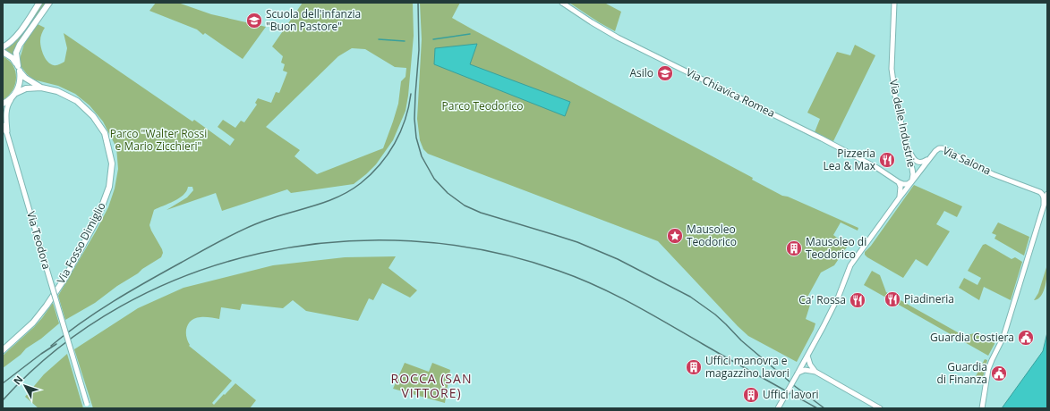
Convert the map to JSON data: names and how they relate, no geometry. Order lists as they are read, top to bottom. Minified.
{"streets":{"main road":["Via Fosso Dimiglio"],"street":["Via Chiavica Romea","Via delle Industrie","Via Salona","Via Teodora"]},"crossings":[["Via Chiavica Romea","Via delle Industrie"],["Via delle Industrie","Via Salona"],["Via Teodora","Via Fosso Dimiglio"]],"districts":["ROCCA (SAN VITTORE)"],"parks":["Parco Teodorico","Parco \"Walter Rossi e Mario Zicchieri\""],"places":{"school or university":["Scuola dell'infanzia \"Buon Pastore\"","Asilo"],"restaurant":["Pizzeria Lea & Max","Piadineria","Ca' Rossa"],"place":["Mausoleo Teodorico"],"building":["Mausoleo di Teodorico","Uffici manovra e magazzino lavori","Uffici lavori"],"public building":["Guardia Costiera","Guardia di Finanza"]},"north":"top left"}
